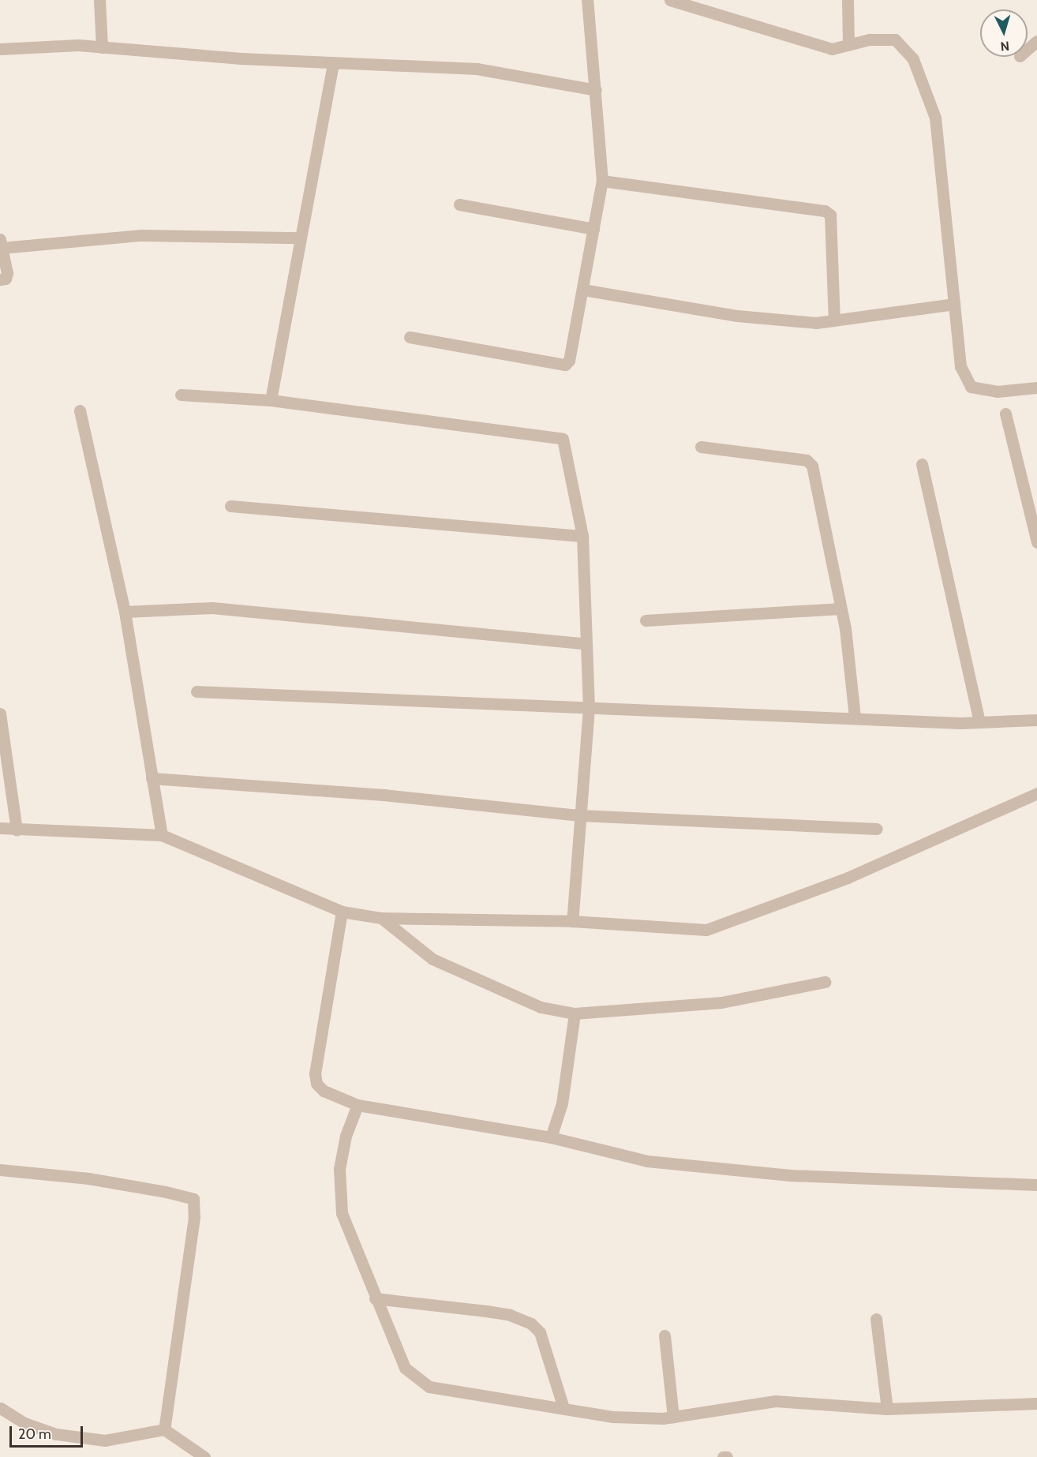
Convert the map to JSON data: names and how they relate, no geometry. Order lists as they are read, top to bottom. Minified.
{"scale_bar":"20 m","north":"bottom"}
